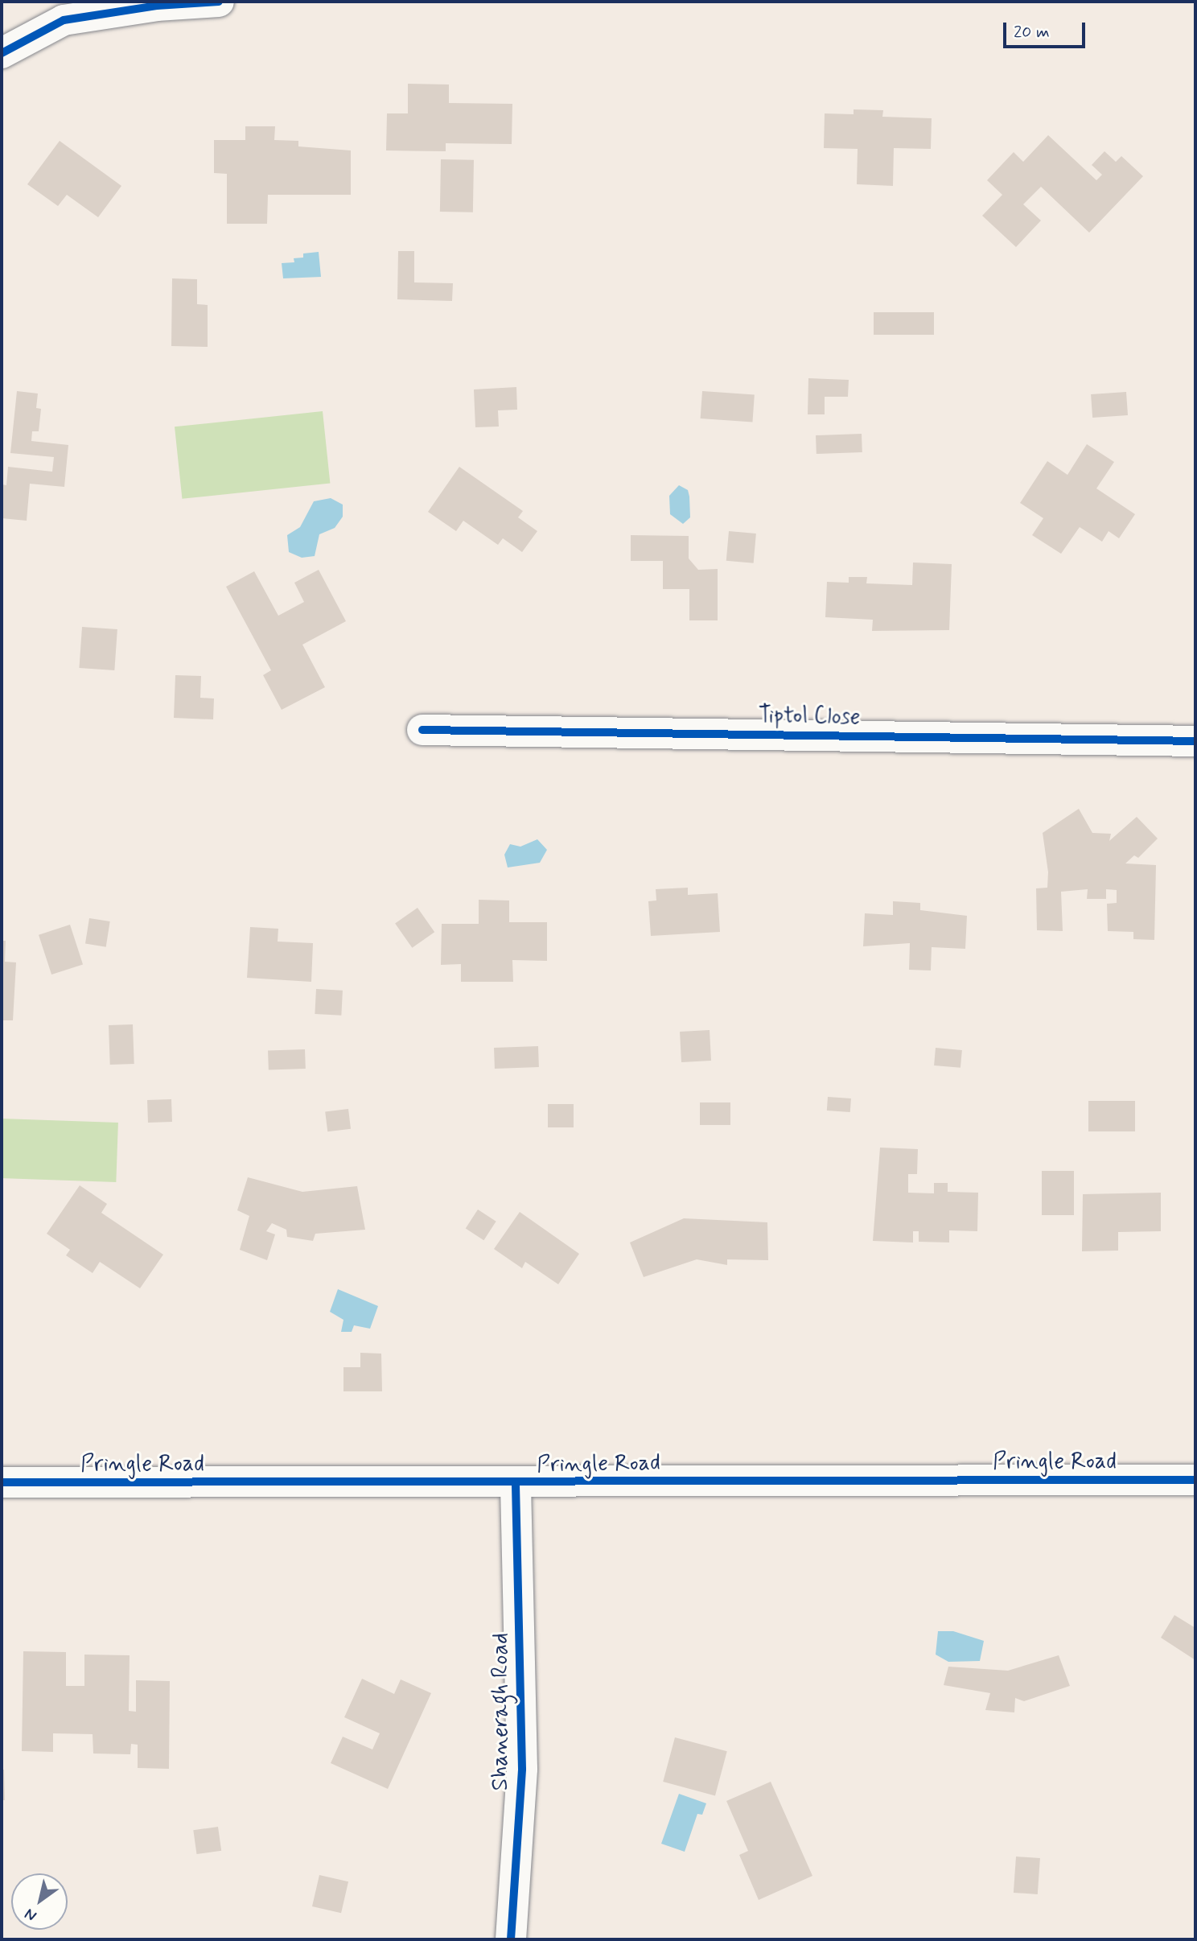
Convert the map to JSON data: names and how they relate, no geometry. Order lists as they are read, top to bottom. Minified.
{"streets":{"street":["Tiptol Close","Pringle Road","Shaneragh Road"]},"crossings":[["Pringle Road","Shaneragh Road"]],"scale_bar":"20 m","north":"bottom left"}
